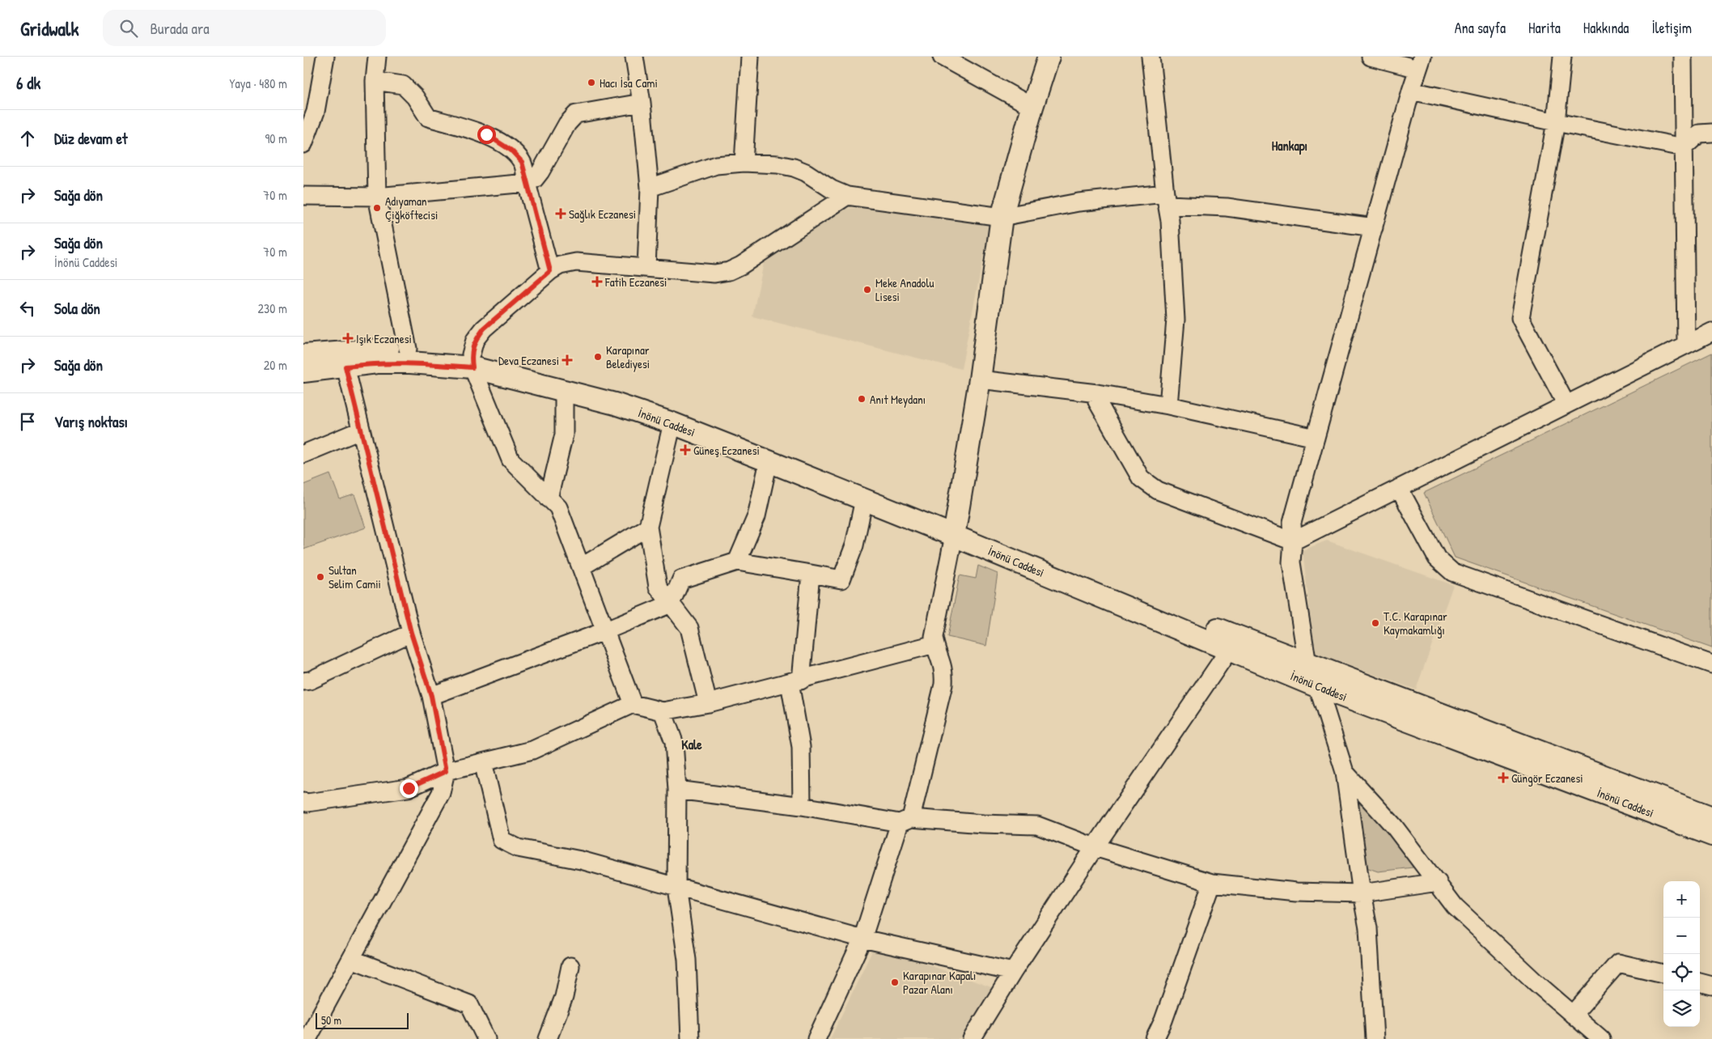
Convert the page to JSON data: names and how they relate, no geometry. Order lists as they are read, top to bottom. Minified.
{"streets":{"main road":["İnönü Caddesi"]},"districts":["Hankapı","Kale"],"places":{"other":["Hacı İsa Cami","Adıyaman Çiğköftecisi","Meke Anadolu Lisesi","Karapınar Belediyesi","Anıt Meydanı","Sultan Selim Camii","T.C. Karapınar Kaymakamlığı","Karapınar Kapalı Pazar Alanı"],"health":["Sağlık Eczanesi","Fatih Eczanesi","Işık Eczanesi","Deva Eczanesi","Güneş Eczanesi","Güngör Eczanesi"]},"scale_bar":"50 m","page":{"header":"Gridwalk","search":"Burada ara","nav":["Ana sayfa","Harita","Hakkında","İletişim"],"heading":["6 dk","Yaya · 480 m"],"list":[["Düz devam et","90 m"],["Sağa dön","70 m"],["Sağa dön","İnönü Caddesi","70 m"],["Sola dön","230 m"],["Sağa dön","20 m"],"Varış noktası"],"map_buttons":["+","−"],"scale":"50 m"}}
